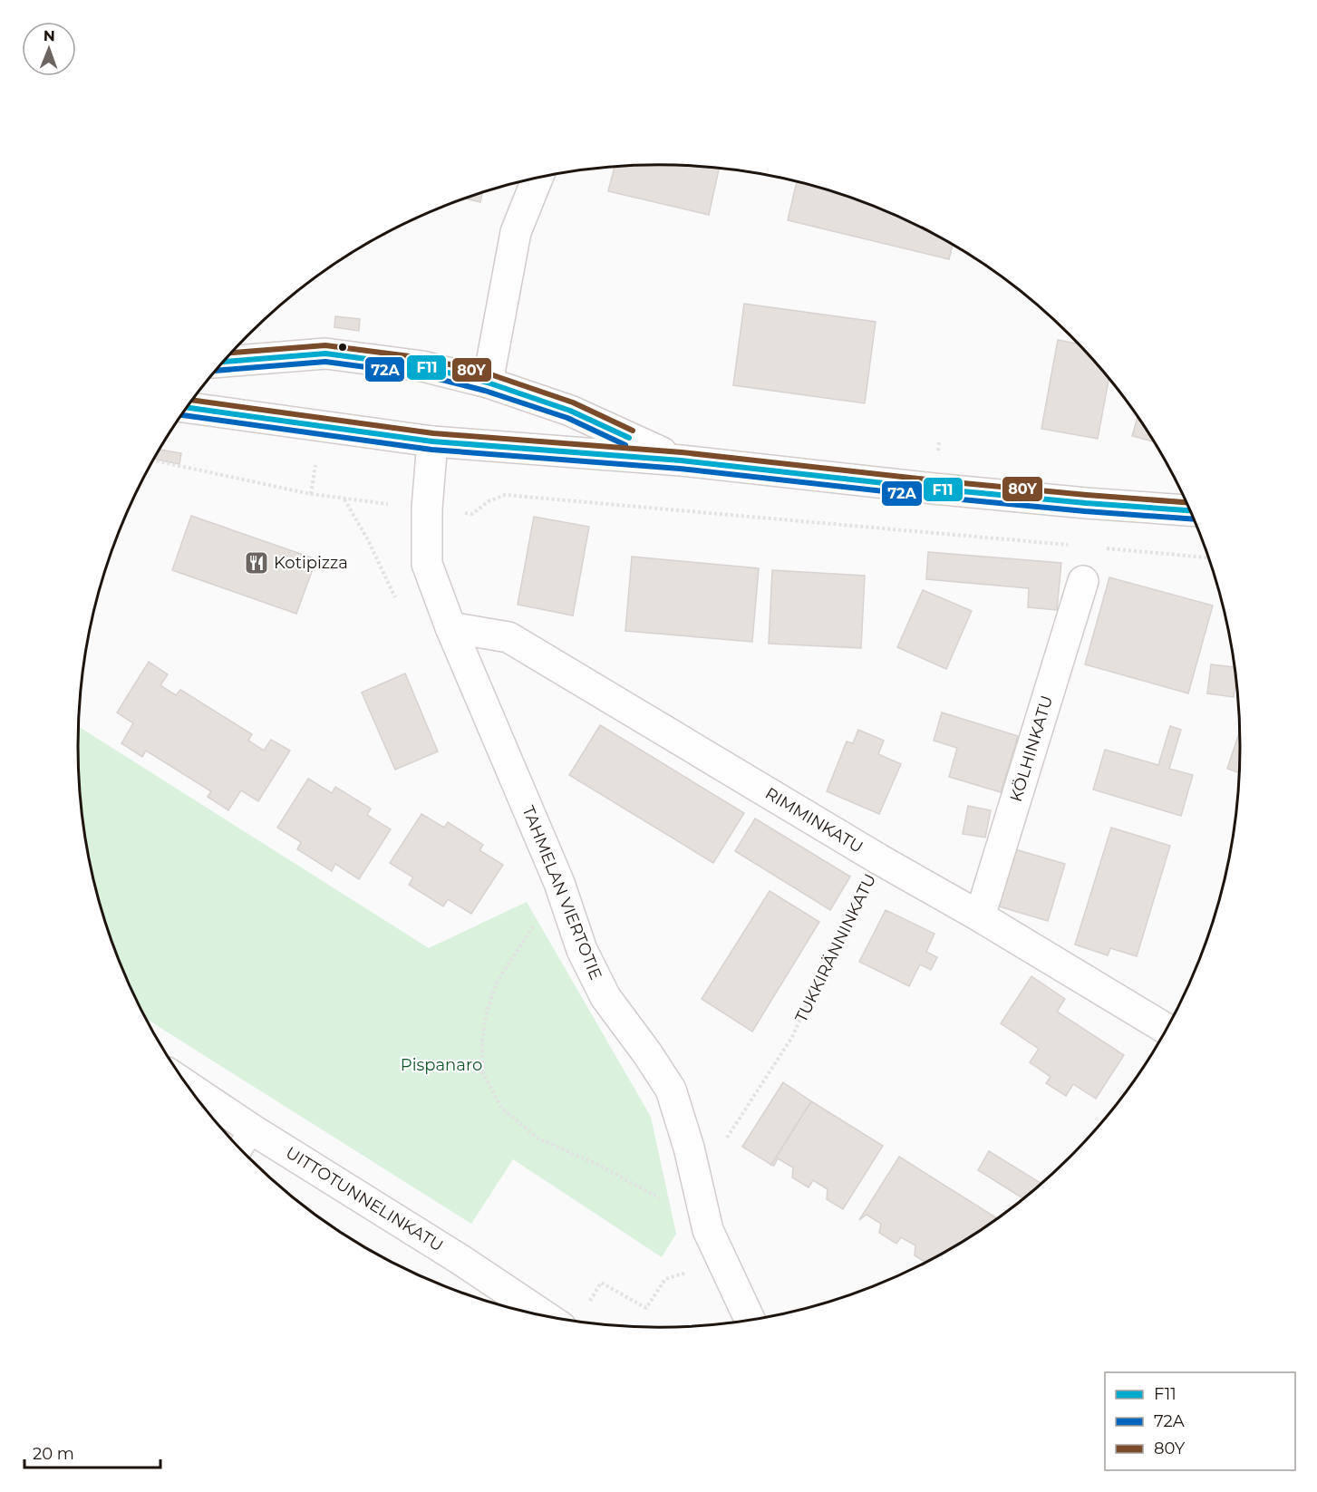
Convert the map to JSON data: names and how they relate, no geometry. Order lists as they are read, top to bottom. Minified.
{"streets":{"street":["KÖLHINKATU","RIMMINKATU","TAHMELAN VIERTOTIE","UITTOTUNNELINKATU"],"path":["TUKKIRÄNNINKATU"]},"crossings":[["KÖLHINKATU","RIMMINKATU"],["RIMMINKATU","TAHMELAN VIERTOTIE"],["RIMMINKATU","TUKKIRÄNNINKATU"]],"parks":["Pispanaro"],"places":{"restaurant":["Kotipizza"]},"lines":["transit line 80Y","transit line F11","transit line 72A"],"legend":["F11","72A","80Y"],"scale_bar":"20 m","north":"top"}
